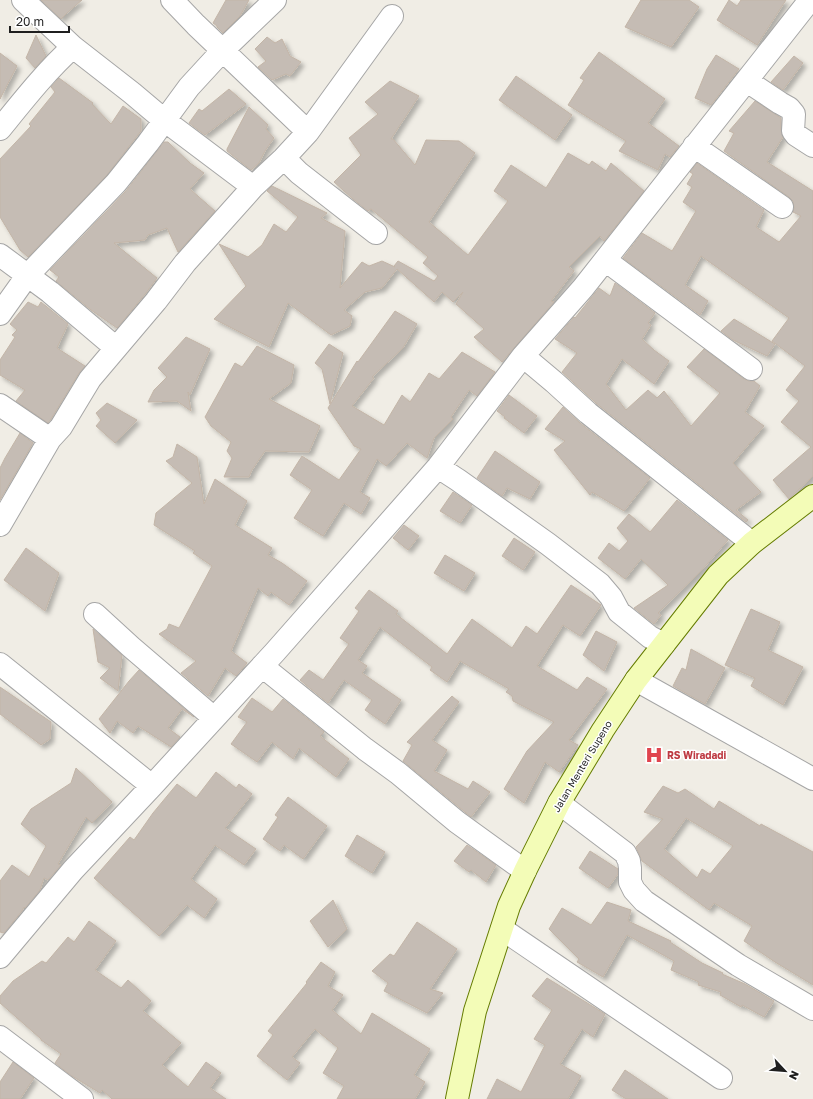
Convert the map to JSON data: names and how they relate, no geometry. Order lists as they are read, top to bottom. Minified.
{"streets":{"main road":["Jalan Menteri Supeno"]},"places":{"hospital":["RS Wiradadi"]},"scale_bar":"20 m","north":"bottom right"}
